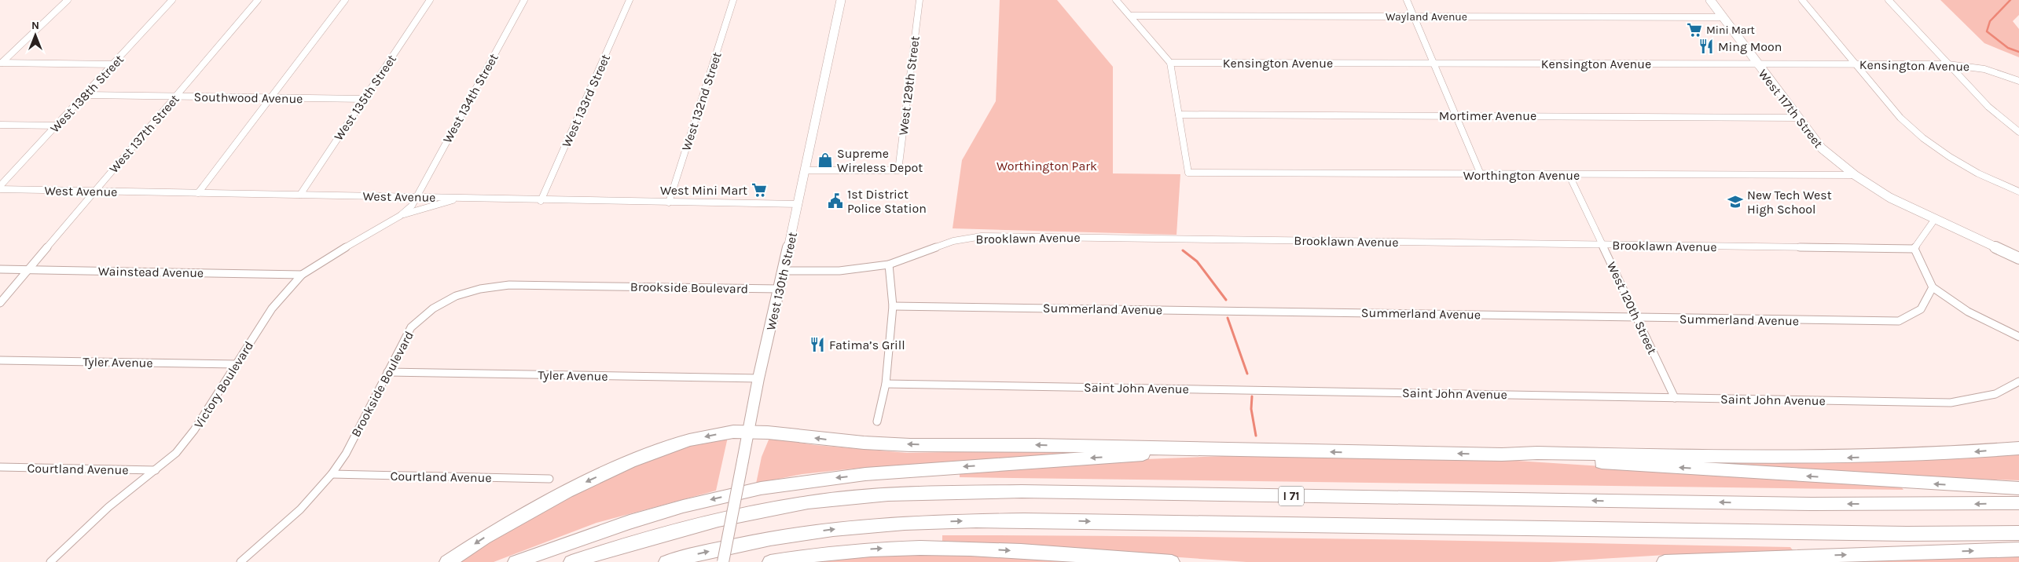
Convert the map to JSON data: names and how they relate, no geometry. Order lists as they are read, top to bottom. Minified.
{"streets":{"highway":["I 71"],"main road":["West 117th Street","West 130th Street"],"street":["Wayland Avenue","Kensington Avenue","West 129th Street","West 138th Street","Southwood Avenue","West 135th Street","West 134th Street","West 133rd Street","West 132nd Street","Mortimer Avenue","West 137th Street","Worthington Avenue","West Avenue","Brooklawn Avenue","Wainstead Avenue","Brookside Boulevard","West 120th Street","Summerland Avenue","Tyler Avenue","Victory Boulevard","Saint John Avenue","Courtland Avenue"]},"crossings":[["Wayland Avenue","West 117th Street"],["Kensington Avenue","West 117th Street"],["West 129th Street","West 130th Street"],["West 138th Street","Southwood Avenue"],["Southwood Avenue","West 135th Street"],["Southwood Avenue","West 137th Street"],["West 135th Street","West Avenue"],["West 134th Street","West Avenue"],["West 134th Street","Victory Boulevard"],["West 133rd Street","West Avenue"],["West 132nd Street","West Avenue"],["West 117th Street","Mortimer Avenue"],["West 117th Street","Worthington Avenue"],["Mortimer Avenue","Worthington Avenue"],["West 137th Street","West Avenue"],["West 137th Street","Wainstead Avenue"],["Worthington Avenue","West 120th Street"],["West Avenue","West 130th Street"],["West Avenue","Victory Boulevard"],["Brooklawn Avenue","West 130th Street"],["Brooklawn Avenue","West 120th Street"],["Wainstead Avenue","Victory Boulevard"],["West 130th Street","Brookside Boulevard"],["West 130th Street","Tyler Avenue"],["Brookside Boulevard","Tyler Avenue"],["Brookside Boulevard","Courtland Avenue"],["West 120th Street","Summerland Avenue"],["West 120th Street","Saint John Avenue"],["Tyler Avenue","Victory Boulevard"],["Victory Boulevard","Courtland Avenue"]],"parks":["Worthington Park"],"places":{"supermarket":["Mini Mart","West Mini Mart"],"restaurant":["Ming Moon","Fatima’s Grill"],"shop":["Supreme Wireless Depot"],"public building":["1st District Police Station"],"school or university":["New Tech West High School"]},"north":"top"}
